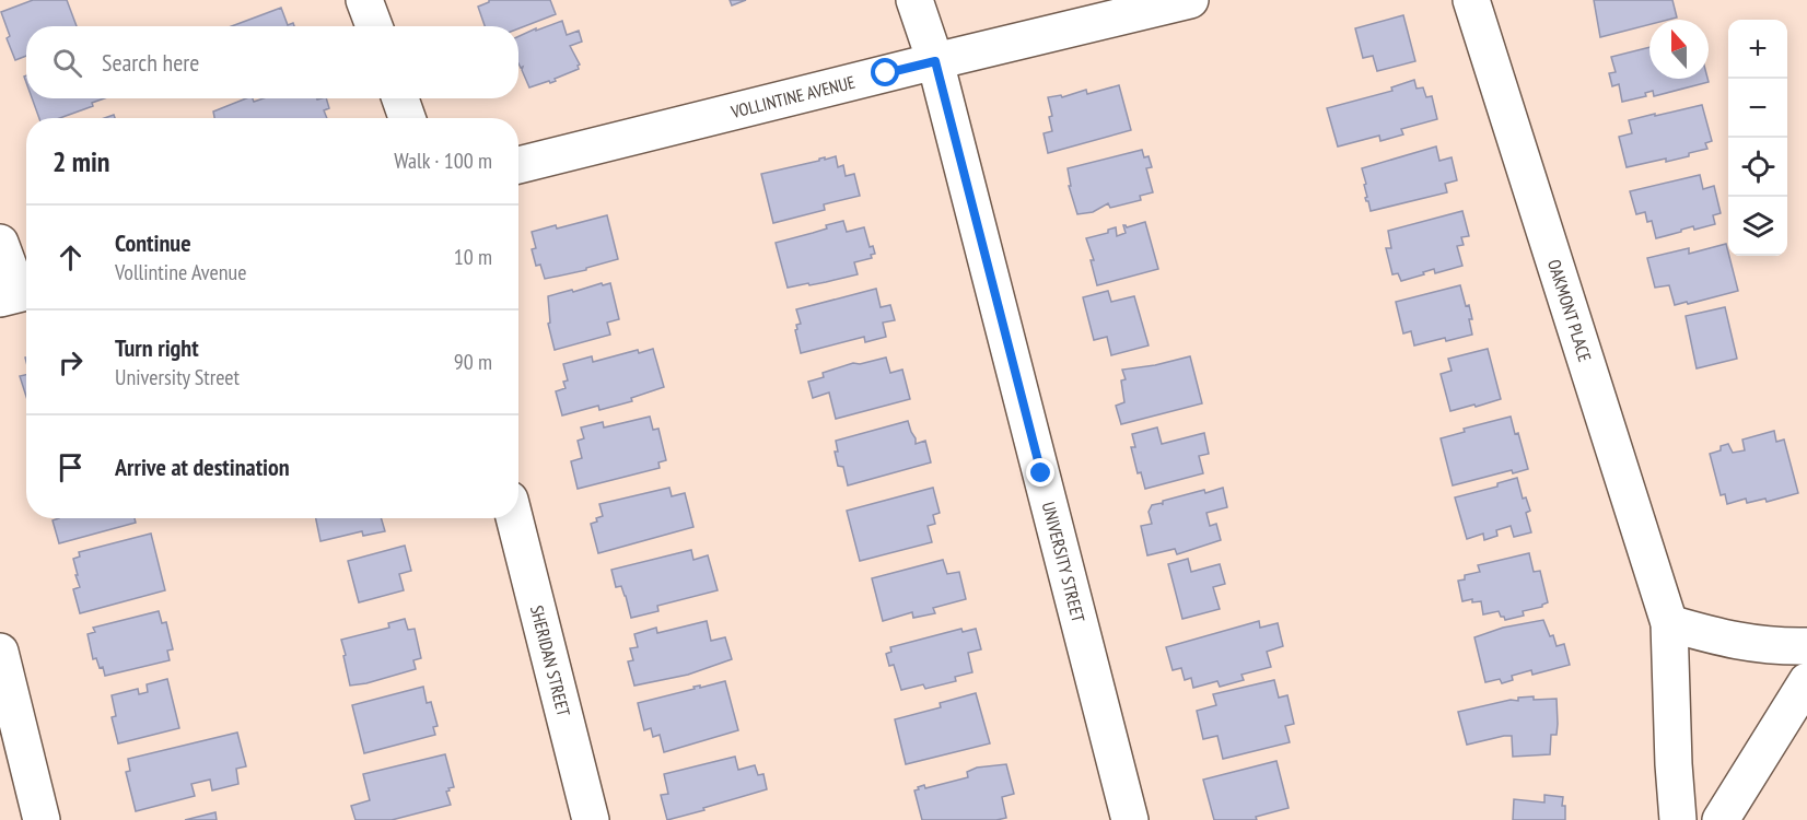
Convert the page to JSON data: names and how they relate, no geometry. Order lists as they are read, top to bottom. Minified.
{"streets":{"street":["VOLLINTINE AVENUE","OAKMONT PLACE","UNIVERSITY STREET","SHERIDAN STREET"]},"crossings":[["VOLLINTINE AVENUE","UNIVERSITY STREET"]],"north":"top","page":{"map_buttons":["+","−"],"search":"Search here","heading":["2 min","Walk · 100 m"],"list":[["Continue","Vollintine Avenue","10 m"],["Turn right","University Street","90 m"],"Arrive at destination"]}}
